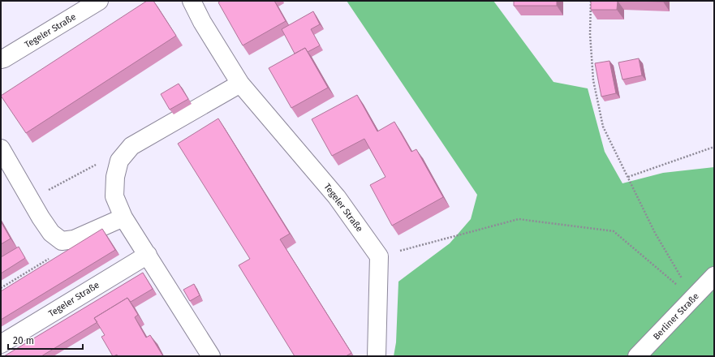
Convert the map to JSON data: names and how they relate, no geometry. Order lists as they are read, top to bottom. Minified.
{"streets":{"street":["Tegeler Straße","Berliner Straße"]},"scale_bar":"20 m"}
